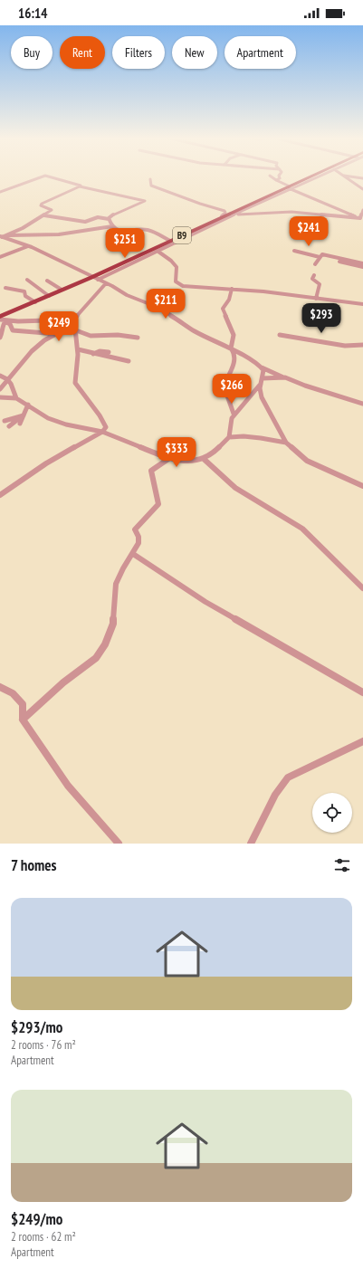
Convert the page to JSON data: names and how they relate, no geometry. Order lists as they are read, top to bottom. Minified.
{"streets":{"highway":["B9"]},"page":{"status":"16:14","chip":["Buy","Rent","Filters","New","Apartment"],"price":["$241","$251","$211","$293","$249","$266","$333"],"heading":"7 homes","list":[{"name":"$293/mo","note":"2 rooms · 76 m² · Apartment"},{"name":"$249/mo","note":"2 rooms · 62 m² · Apartment"}]}}
